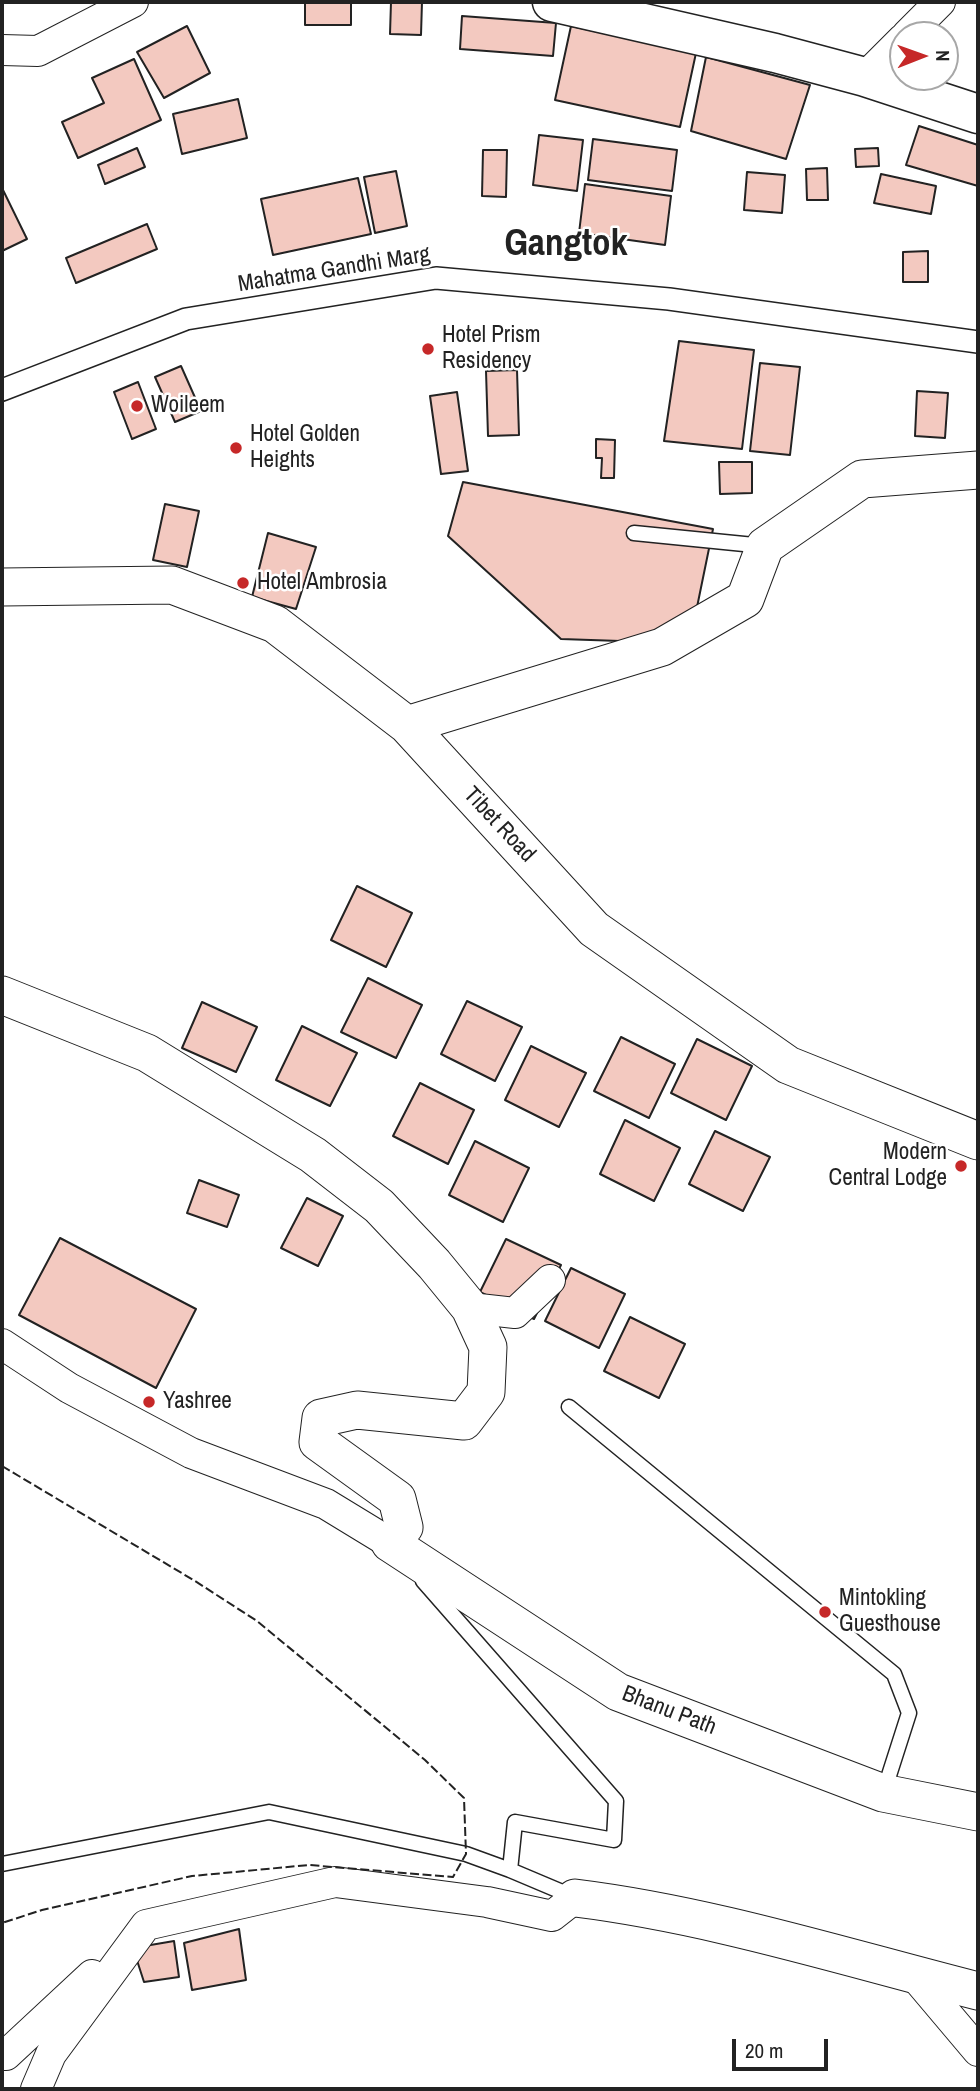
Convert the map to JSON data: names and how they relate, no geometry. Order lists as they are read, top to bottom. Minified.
{"streets":{"street":["Mahatma Gandhi Marg","Tibet Road","Bhanu Path"]},"districts":["Gangtok"],"places":["Hotel Prism Residency","Woileem","Hotel Golden Heights","Hotel Ambrosia","Modern Central Lodge","Yashree","Mintokling Guesthouse"],"scale_bar":"20 m","north":"right"}
